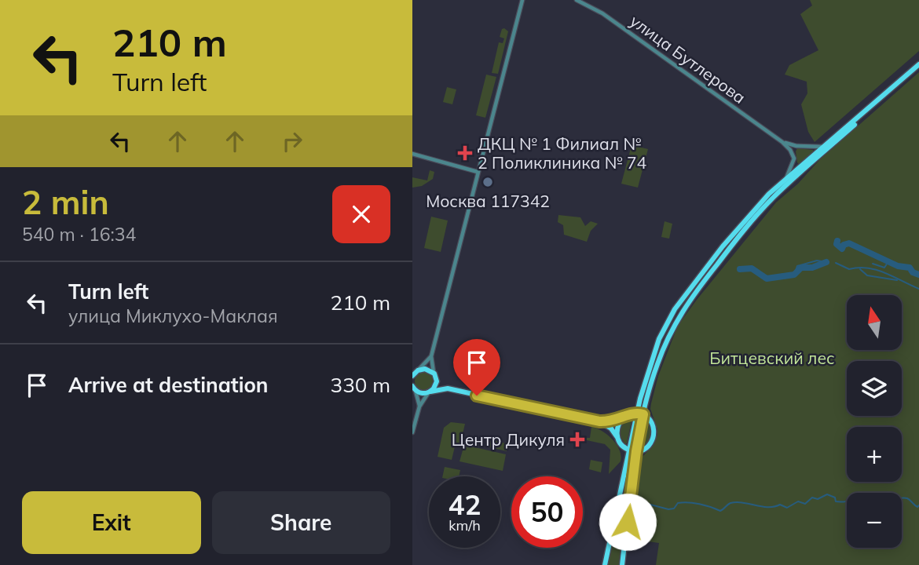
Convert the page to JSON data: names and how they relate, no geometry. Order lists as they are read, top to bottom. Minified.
{"streets":{"street":["улица Бутлерова"]},"parks":["Битцевский лес"],"places":{"health":["ДКЦ № 1 Филиал № 2 Поликлиника № 74","Центр Дикуля"],"other":["Москва 117342"]},"north":"top","page":{"turn":["210 m","Turn left"],"heading":["2 min","540 m · 16:34"],"list":[{"name":"Turn left","note":"улица Миклухо-Маклая","value":"210 m"},{"name":"Arrive at destination","value":"330 m"}],"map_buttons":["+","−"],"speed":"42 km/h","limit":"50","buttons":["Exit","Share"]}}
